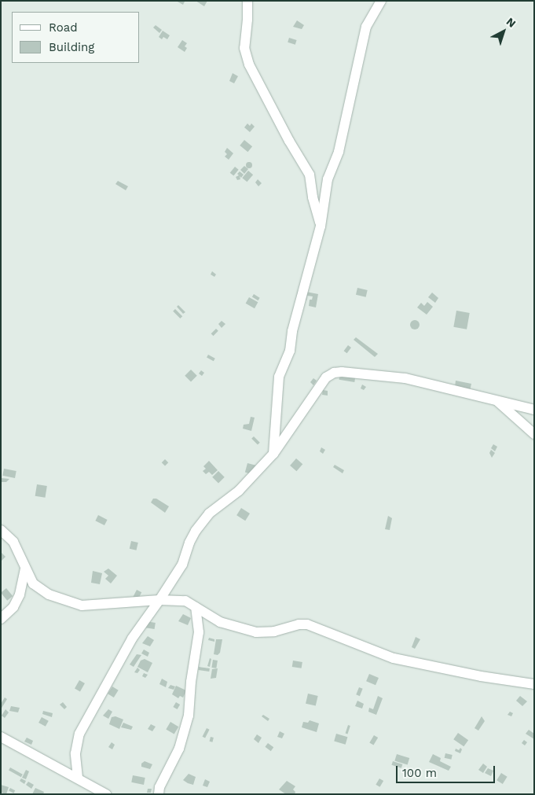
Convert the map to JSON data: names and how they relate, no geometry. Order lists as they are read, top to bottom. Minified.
{"legend":["Road","Building"],"scale_bar":"100 m","north":"top right"}
